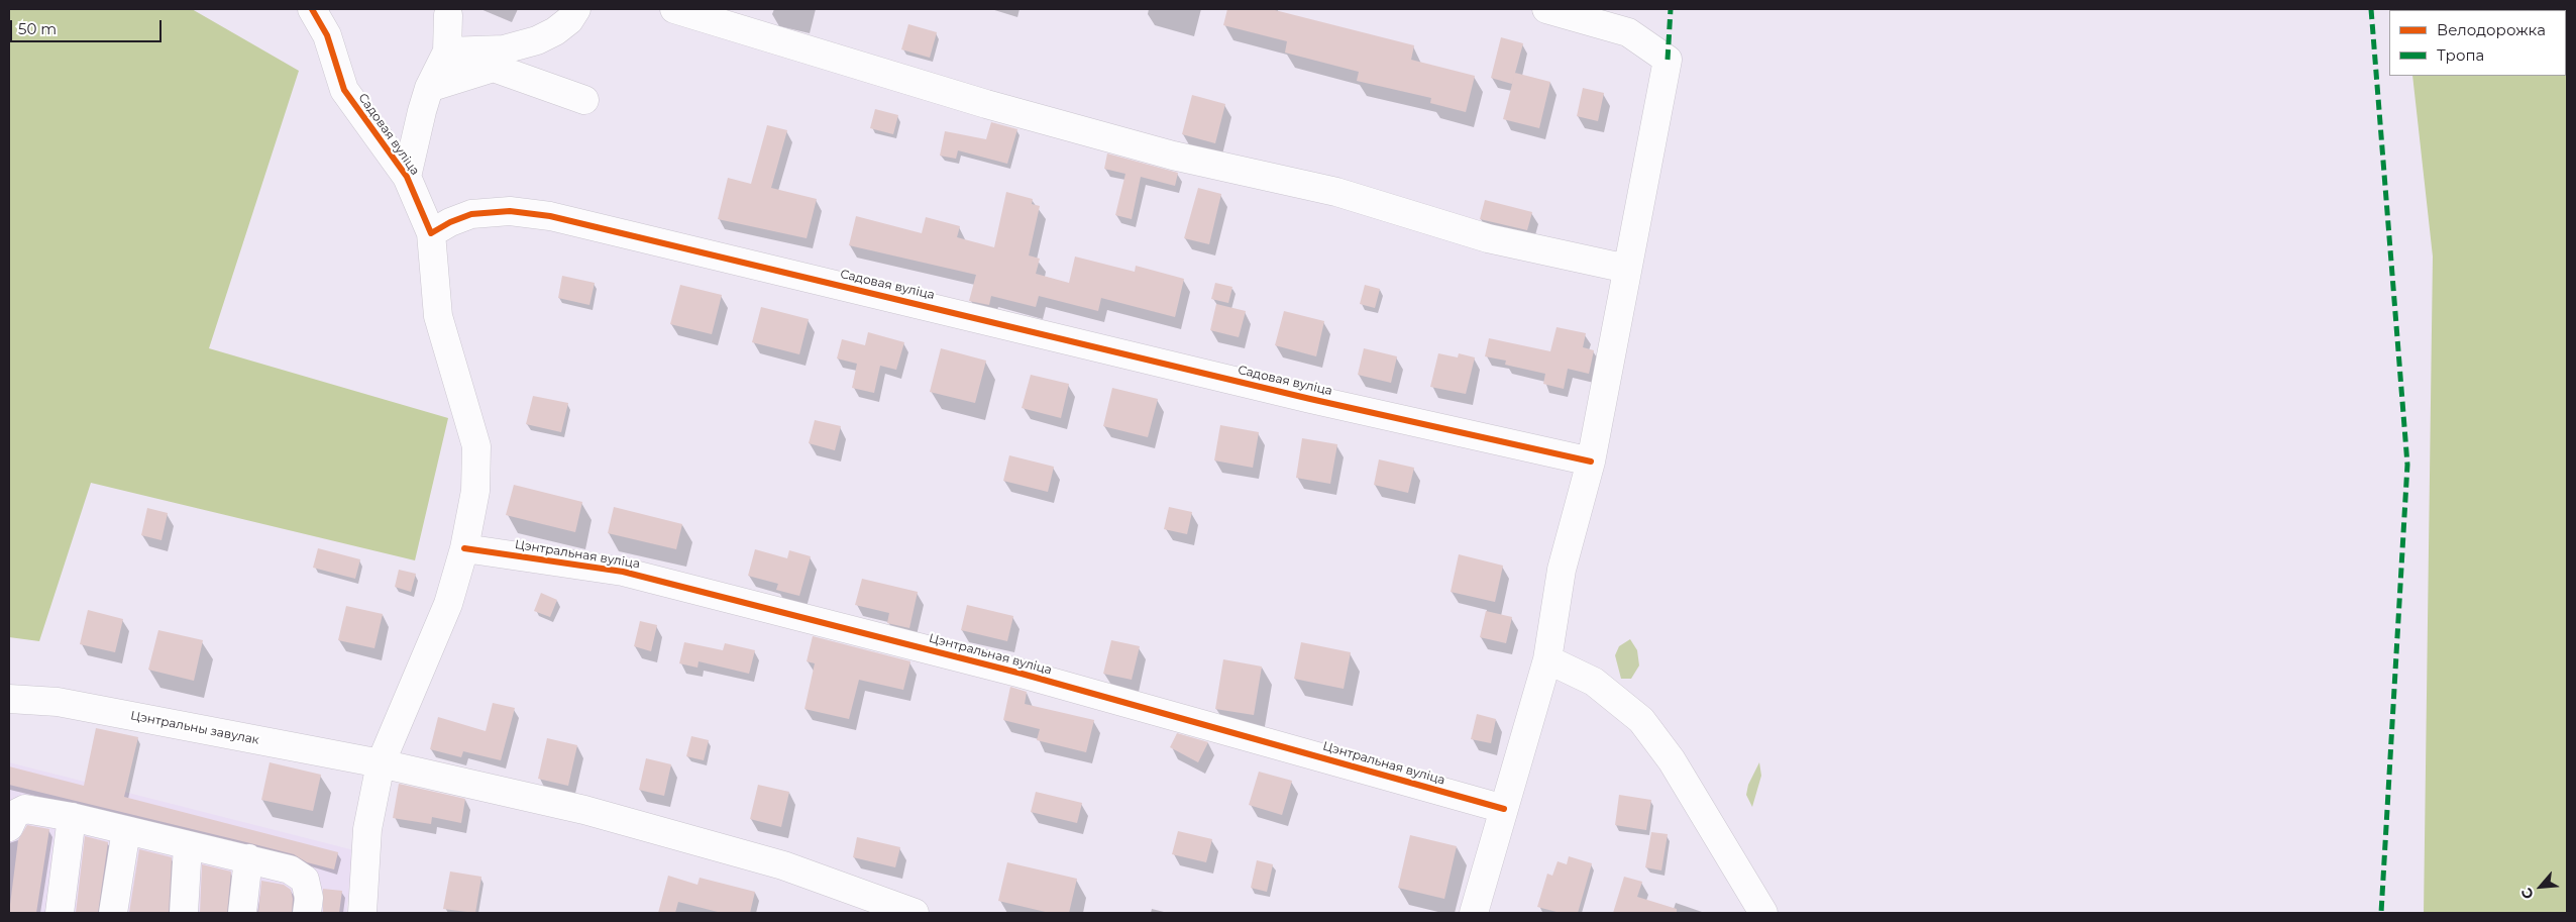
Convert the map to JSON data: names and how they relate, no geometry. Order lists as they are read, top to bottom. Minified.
{"streets":{"street":["Садовая вуліца","Цэнтральная вуліца","Цэнтральны завулак"]},"legend":["Велодорожка","Тропа"],"scale_bar":"50 m","north":"bottom left"}
